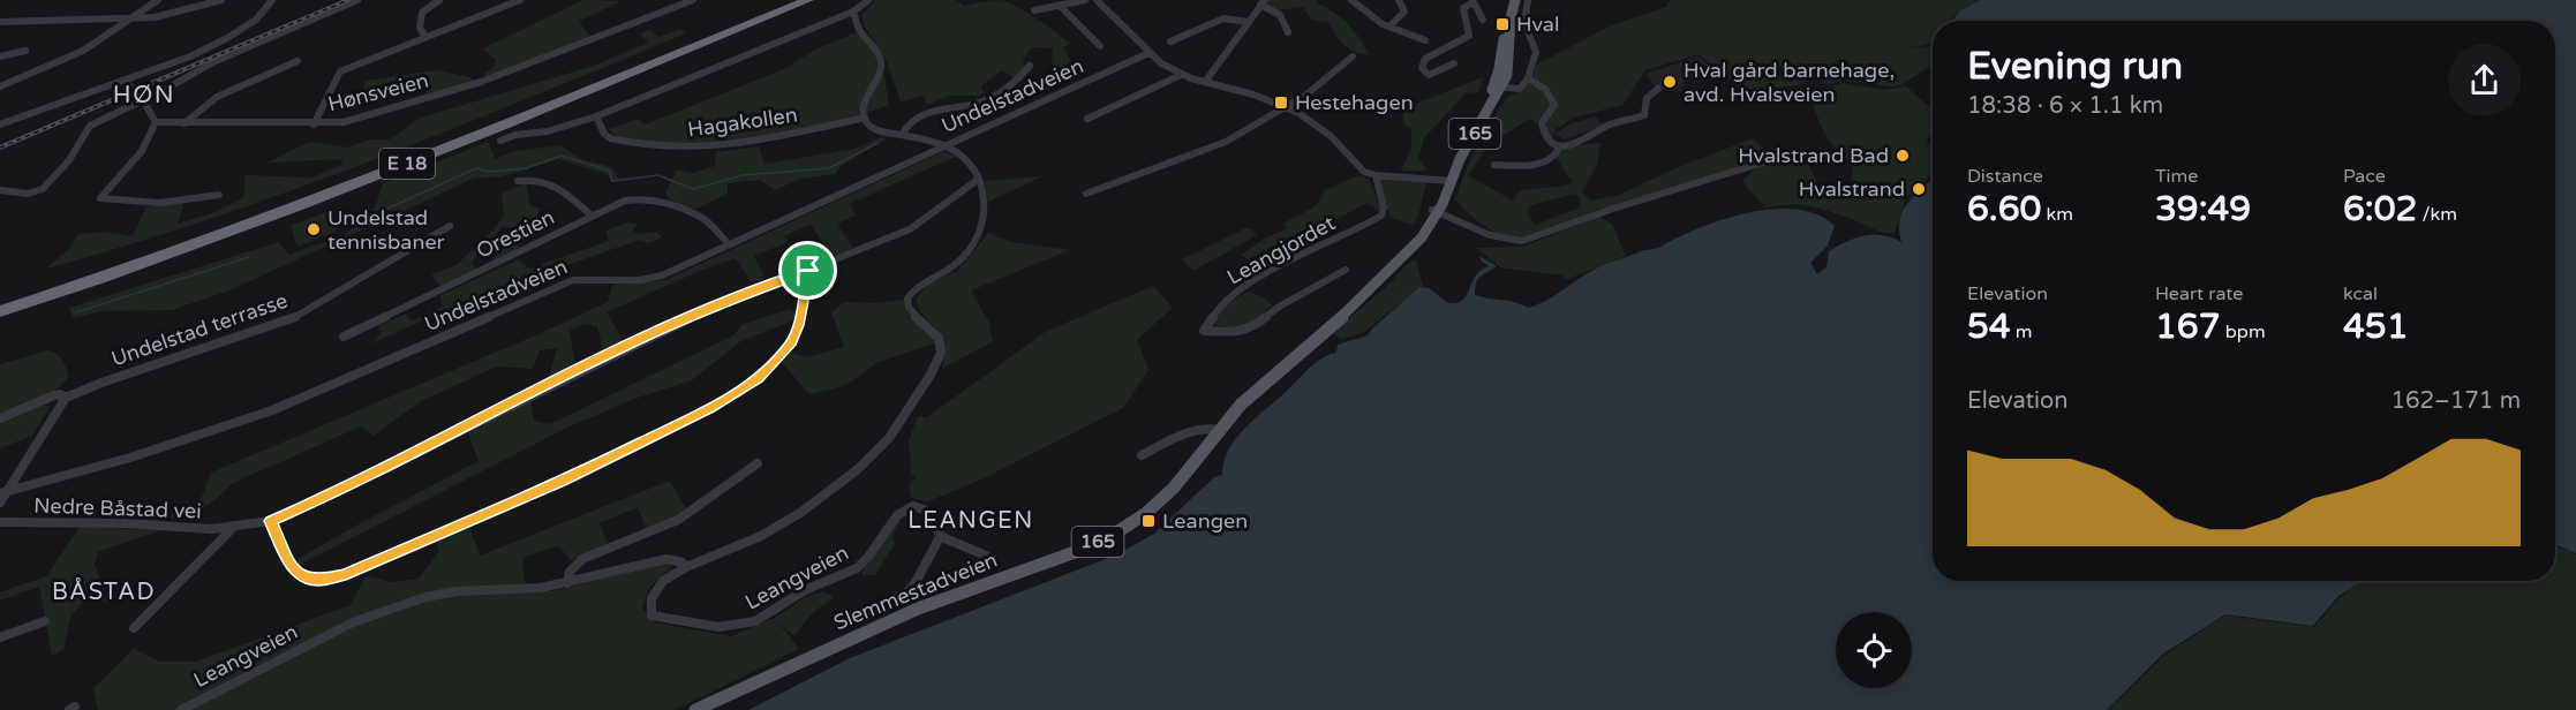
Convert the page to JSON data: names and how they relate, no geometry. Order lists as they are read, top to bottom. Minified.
{"streets":{"highway":["E 18"],"main road":["165","Slemmestadveien"],"street":["Hønsveien","Undelstadveien","Hagakollen","Orestien","Leangjordet","Undelstad terrasse","Nedre Båstad vei","Leangveien"]},"crossings":[["Undelstadveien","Orestien"]],"districts":["HØN","LEANGEN","BÅSTAD"],"places":{"transit":["Hval","Hestehagen","Leangen"],"other":["Hval gård barnehage, avd. Hvalsveien","Hvalstrand Bad","Hvalstrand","Undelstad tennisbaner"]},"page":{"heading":["Evening run","18:38 · 6 × 1.1 km"],"stats":[["Distance","6.60 km"],["Time","39:49"],["Pace","6:02 /km"],["Elevation","54 m"],["Heart rate","167 bpm"],["kcal","451"]],"chart":["Elevation","162–171 m"]}}
